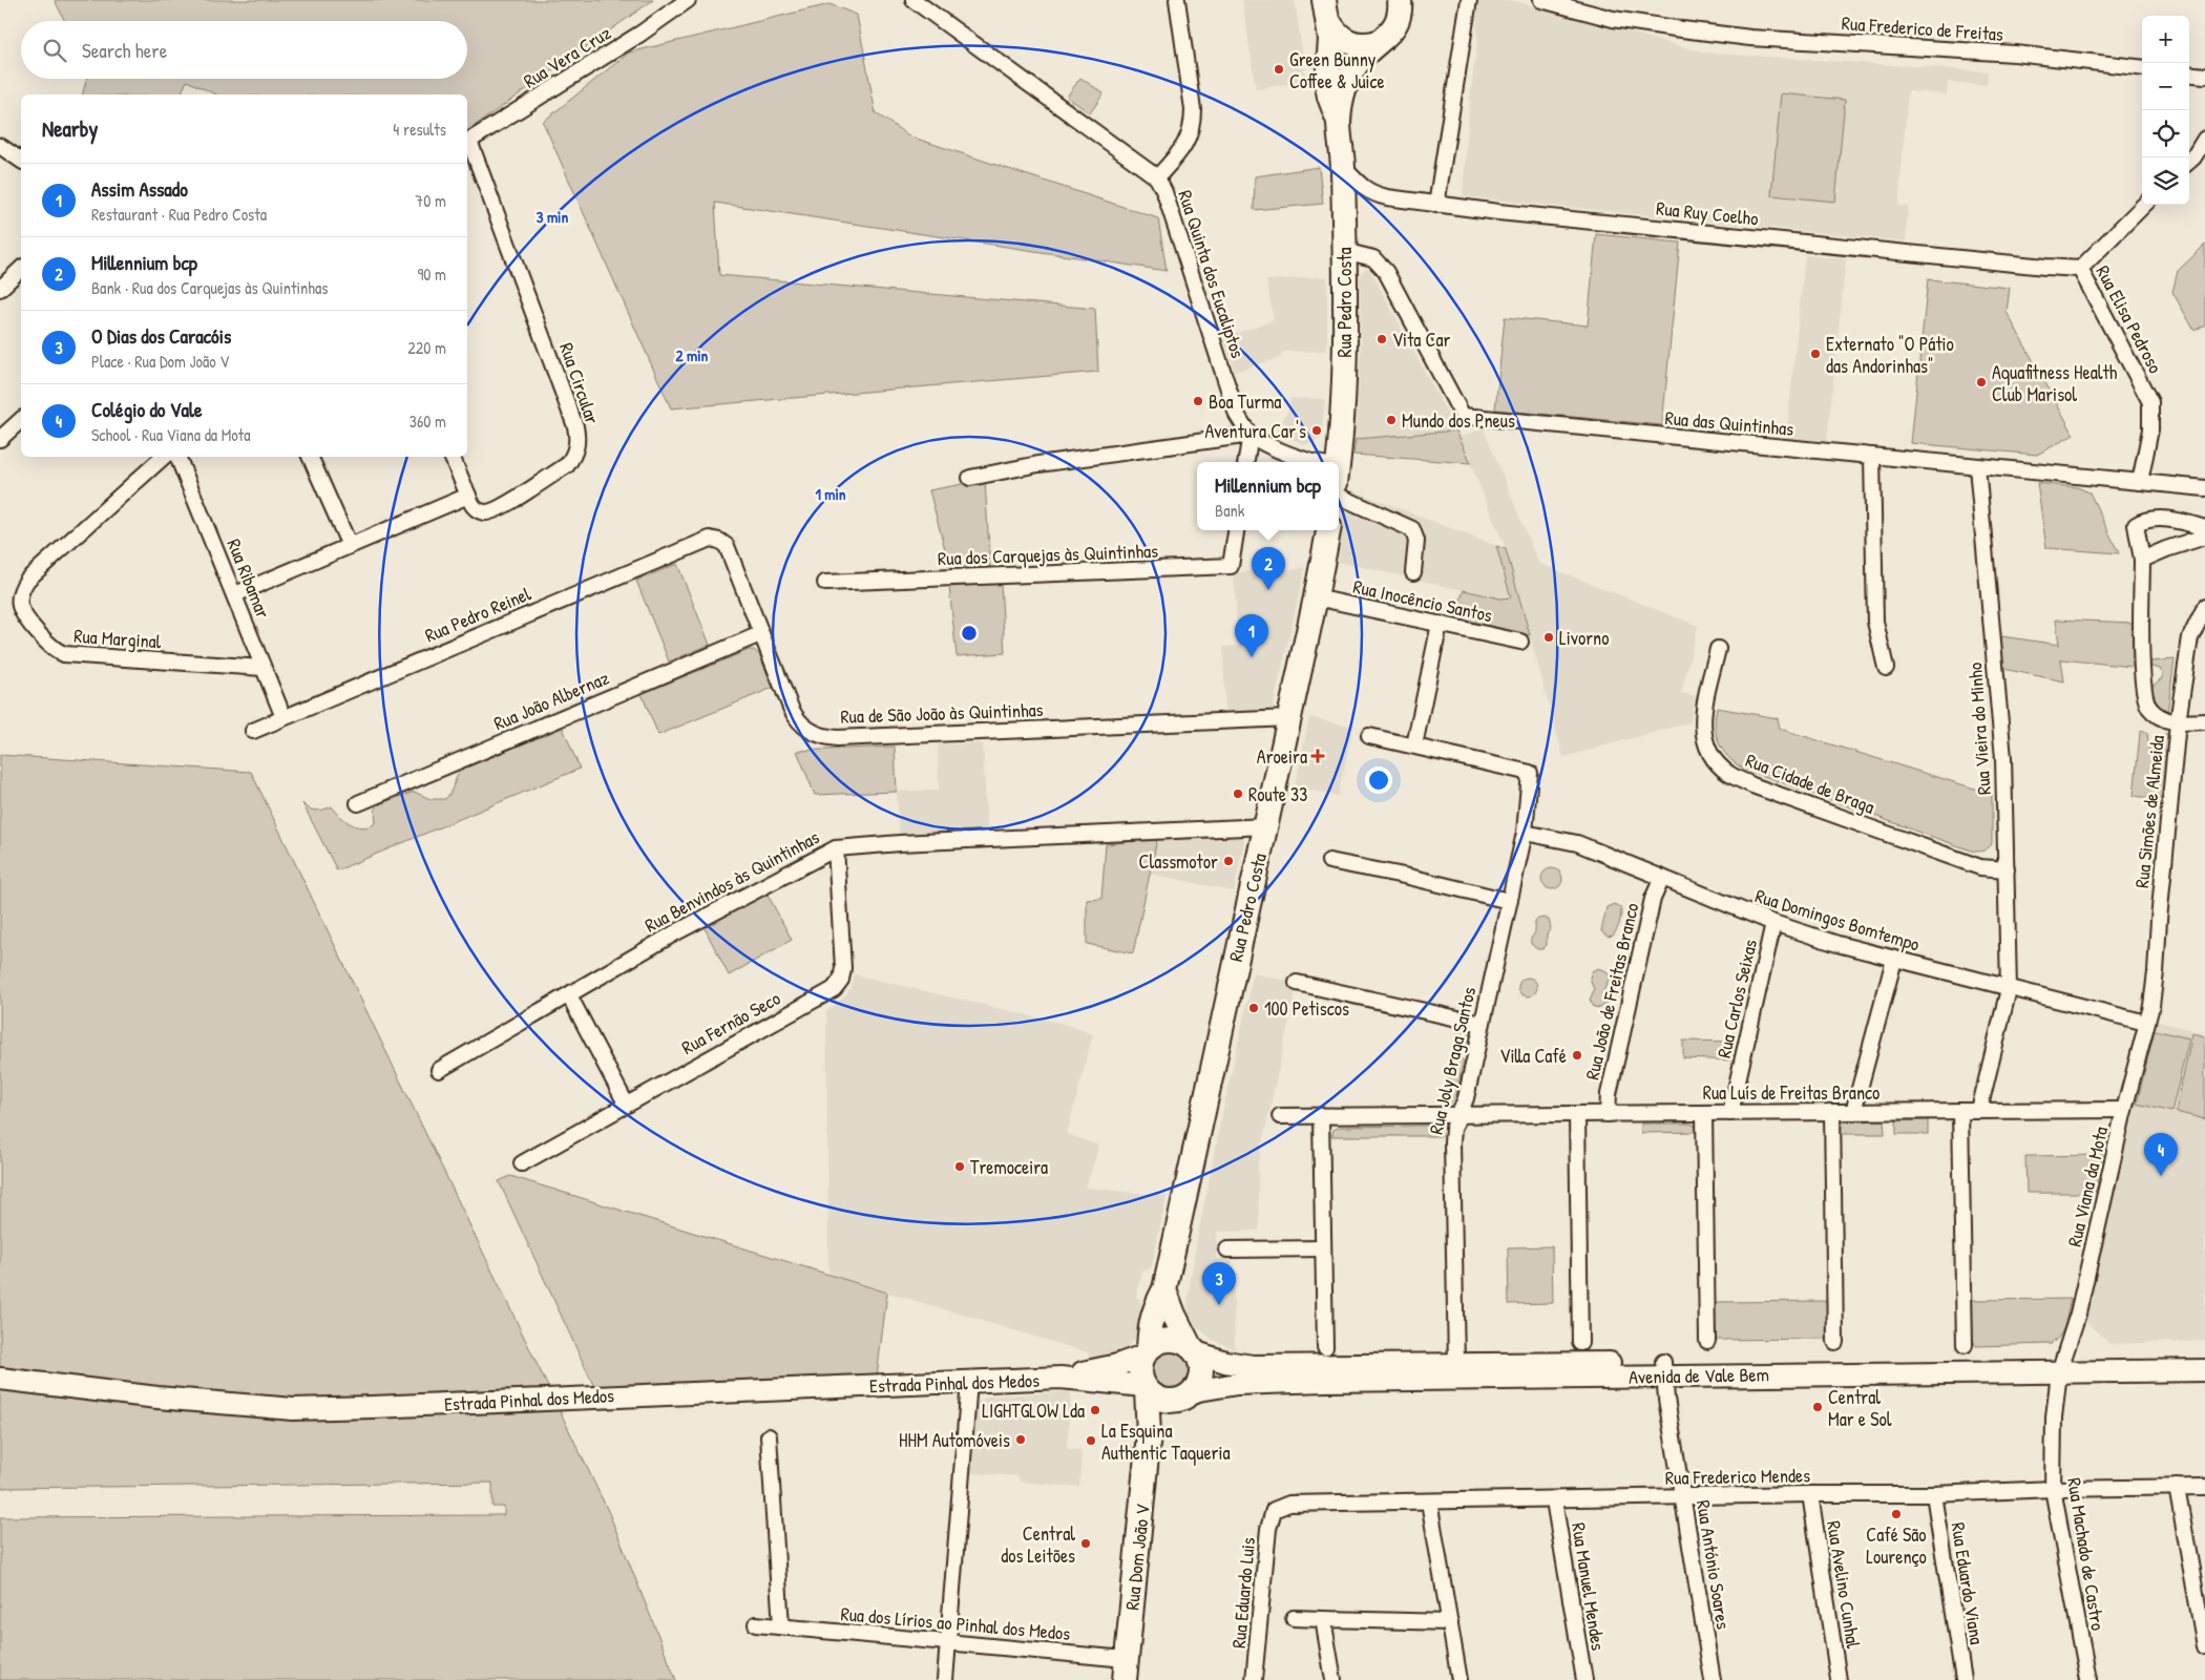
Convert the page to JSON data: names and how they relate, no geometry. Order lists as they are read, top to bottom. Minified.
{"streets":{"main road":["Rua Pedro Costa","Avenida de Vale Bem","Estrada Pinhal dos Medos","Rua Dom João V"],"street":["Rua Frederico de Freitas","Rua Vera Cruz","Rua Ruy Coelho","Rua Quinta dos Eucaliptos","Rua Elisa Pedroso","Rua Circular","Rua das Quintinhas","Rua dos Carquejas às Quintinhas","Rua Ribamar","Rua Inocêncio Santos","Rua Pedro Reinel","Rua Marginal","Rua João Albernaz","Rua de São João às Quintinhas","Rua Vieira do Minho","Rua Cidade de Braga","Rua Simões de Almeida","Rua Benvindos às Quintinhas","Rua Domingos Bomtempo","Rua João de Freitas Branco","Rua Carlos Seixas","Rua Fernão Seco","Rua Joly Braga Santos","Rua Luís de Freitas Branco","Rua Viana da Mota","Rua Frederico Mendes","Rua Machado de Castro","Rua António Soares","Rua Eduardo Viana","Rua Avelino Cunhal","Rua Manuel Mendes","Rua Eduardo Luis","Rua dos Lírios ao Pinhal dos Medos"]},"crossings":[["Rua Vera Cruz","Rua Circular"],["Rua Ruy Coelho","Rua Pedro Costa"],["Rua Ruy Coelho","Rua Elisa Pedroso"],["Rua Pedro Costa","Rua das Quintinhas"],["Rua Pedro Costa","Rua Inocêncio Santos"],["Rua Pedro Costa","Rua de São João às Quintinhas"],["Rua Pedro Costa","Rua Benvindos às Quintinhas"],["Rua Elisa Pedroso","Rua das Quintinhas"],["Rua das Quintinhas","Rua Vieira do Minho"],["Rua Ribamar","Rua Pedro Reinel"],["Rua Ribamar","Rua Marginal"],["Rua Pedro Reinel","Rua de São João às Quintinhas"],["Rua João Albernaz","Rua de São João às Quintinhas"],["Rua Vieira do Minho","Rua Cidade de Braga"],["Rua Vieira do Minho","Rua Domingos Bomtempo"],["Rua Vieira do Minho","Rua Luís de Freitas Branco"],["Rua Simões de Almeida","Rua Domingos Bomtempo"],["Rua Simões de Almeida","Rua Viana da Mota"],["Rua Benvindos às Quintinhas","Rua Fernão Seco"],["Rua Domingos Bomtempo","Rua João de Freitas Branco"],["Rua Domingos Bomtempo","Rua Carlos Seixas"],["Rua Domingos Bomtempo","Rua Joly Braga Santos"],["Rua Domingos Bomtempo","Rua Viana da Mota"],["Rua João de Freitas Branco","Rua Luís de Freitas Branco"],["Rua Carlos Seixas","Rua Luís de Freitas Branco"],["Rua Joly Braga Santos","Rua Luís de Freitas Branco"],["Rua Joly Braga Santos","Avenida de Vale Bem"],["Rua Luís de Freitas Branco","Rua Viana da Mota"],["Rua Viana da Mota","Avenida de Vale Bem"],["Rua Viana da Mota","Rua Machado de Castro"],["Avenida de Vale Bem","Estrada Pinhal dos Medos"],["Avenida de Vale Bem","Rua Machado de Castro"],["Avenida de Vale Bem","Rua Dom João V"],["Avenida de Vale Bem","Rua António Soares"],["Estrada Pinhal dos Medos","Rua Dom João V"],["Rua Frederico Mendes","Rua Machado de Castro"],["Rua Frederico Mendes","Rua António Soares"],["Rua Frederico Mendes","Rua Eduardo Viana"],["Rua Frederico Mendes","Rua Avelino Cunhal"],["Rua Frederico Mendes","Rua Manuel Mendes"],["Rua Frederico Mendes","Rua Eduardo Luis"],["Rua Dom João V","Rua dos Lírios ao Pinhal dos Medos"]],"places":{"other":["Green Bunny Coffee & Juice","Vita Car","Externato \"O Pátio das Andorinhas\"","Aquafitness Health Club Marisol","Boa Turma","Mundo dos Pneus","Aventura Car's","Livorno","Route 33","Classmotor","100 Petiscos","Villa Café","Tremoceira","Central Mar e Sol","LIGHTGLOW Lda","HHM Automóveis","La Esquina Authentic Taqueria","Café São Lourenço","Central dos Leitões"],"health":["Aroeira"]},"page":{"map_buttons":["+","−"],"search":"Search here","heading":["Nearby","4 results"],"list":[{"mark":"1","name":"Assim Assado","note":"Restaurant · Rua Pedro Costa","value":"70 m"},{"mark":"2","name":"Millennium bcp","note":"Bank · Rua dos Carquejas às Quintinhas","value":"90 m"},{"mark":"3","name":"O Dias dos Caracóis","note":"Place · Rua Dom João V","value":"220 m"},{"mark":"4","name":"Colégio do Vale","note":"School · Rua Viana da Mota","value":"360 m"}],"popup":["Millennium bcp","Bank"],"pins":["2","1","4","3"]},"rings":["3 min","2 min","1 min"]}
